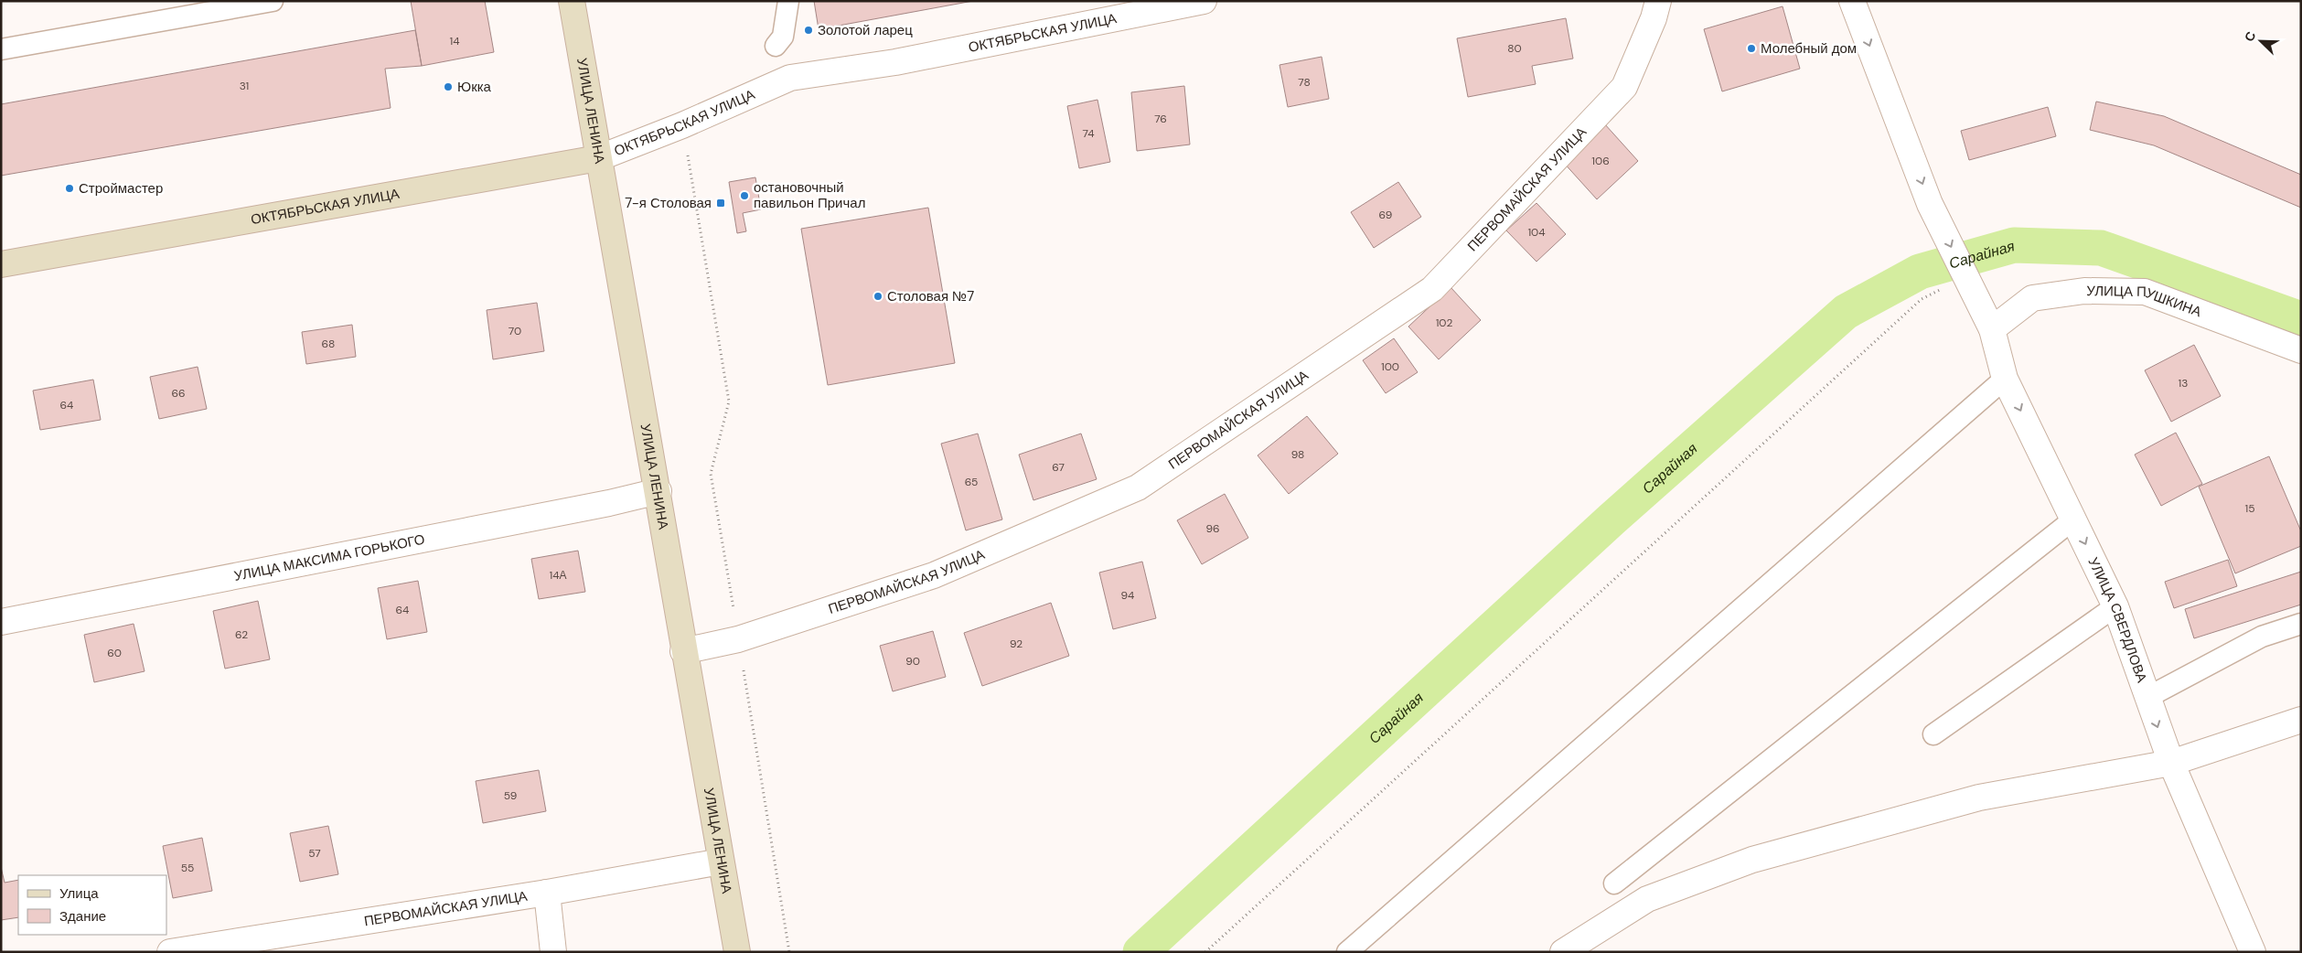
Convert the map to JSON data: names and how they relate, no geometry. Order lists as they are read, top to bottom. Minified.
{"streets":{"main road":["ОКТЯБРЬСКАЯ УЛИЦА","УЛИЦА ЛЕНИНА"],"street":["ПЕРВОМАЙСКАЯ УЛИЦА","УЛИЦА ПУШКИНА","УЛИЦА МАКСИМА ГОРЬКОГО","УЛИЦА СВЕРДЛОВА"]},"crossings":[["ОКТЯБРЬСКАЯ УЛИЦА","УЛИЦА ЛЕНИНА"],["УЛИЦА ЛЕНИНА","ПЕРВОМАЙСКАЯ УЛИЦА"],["УЛИЦА ЛЕНИНА","УЛИЦА МАКСИМА ГОРЬКОГО"],["УЛИЦА ПУШКИНА","УЛИЦА СВЕРДЛОВА"]],"one_way":["УЛИЦА СВЕРДЛОВА"],"water":["Сарайная"],"places":{"other":["Золотой ларец","Молебный дом","Юкка","Строймастер","остановочный павильон Причал","Столовая №7"],"transit":["7-я Столовая"]},"house_numbers":["14","80","78","31","76","74","106","69","104","102","70","68","100","13","66","64","98","67","65","15","96","14А","94","64","62","92","60","90","59","57","55"],"legend":["Улица","Здание"],"north":"top left"}
